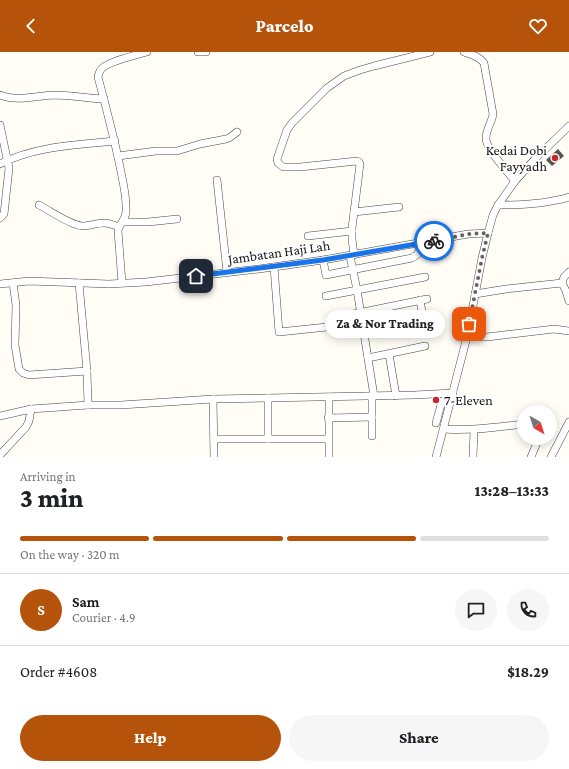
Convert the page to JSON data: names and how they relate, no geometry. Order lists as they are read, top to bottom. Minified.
{"streets":{"street":["Jambatan Haji Lah"]},"places":["Kedai Dobi Fayyadh","Za & Nor Trading","7-Eleven"],"north":"bottom right","page":{"header":"Parcelo","bubble":"Za & Nor Trading","heading":["3 min","Arriving in","13:28–13:33"],"panel":["Sam","Courier · 4.9","Order #4608","$18.29"],"bar":"On the way · 320 m","round":"S","buttons":["Help","Share"]}}
